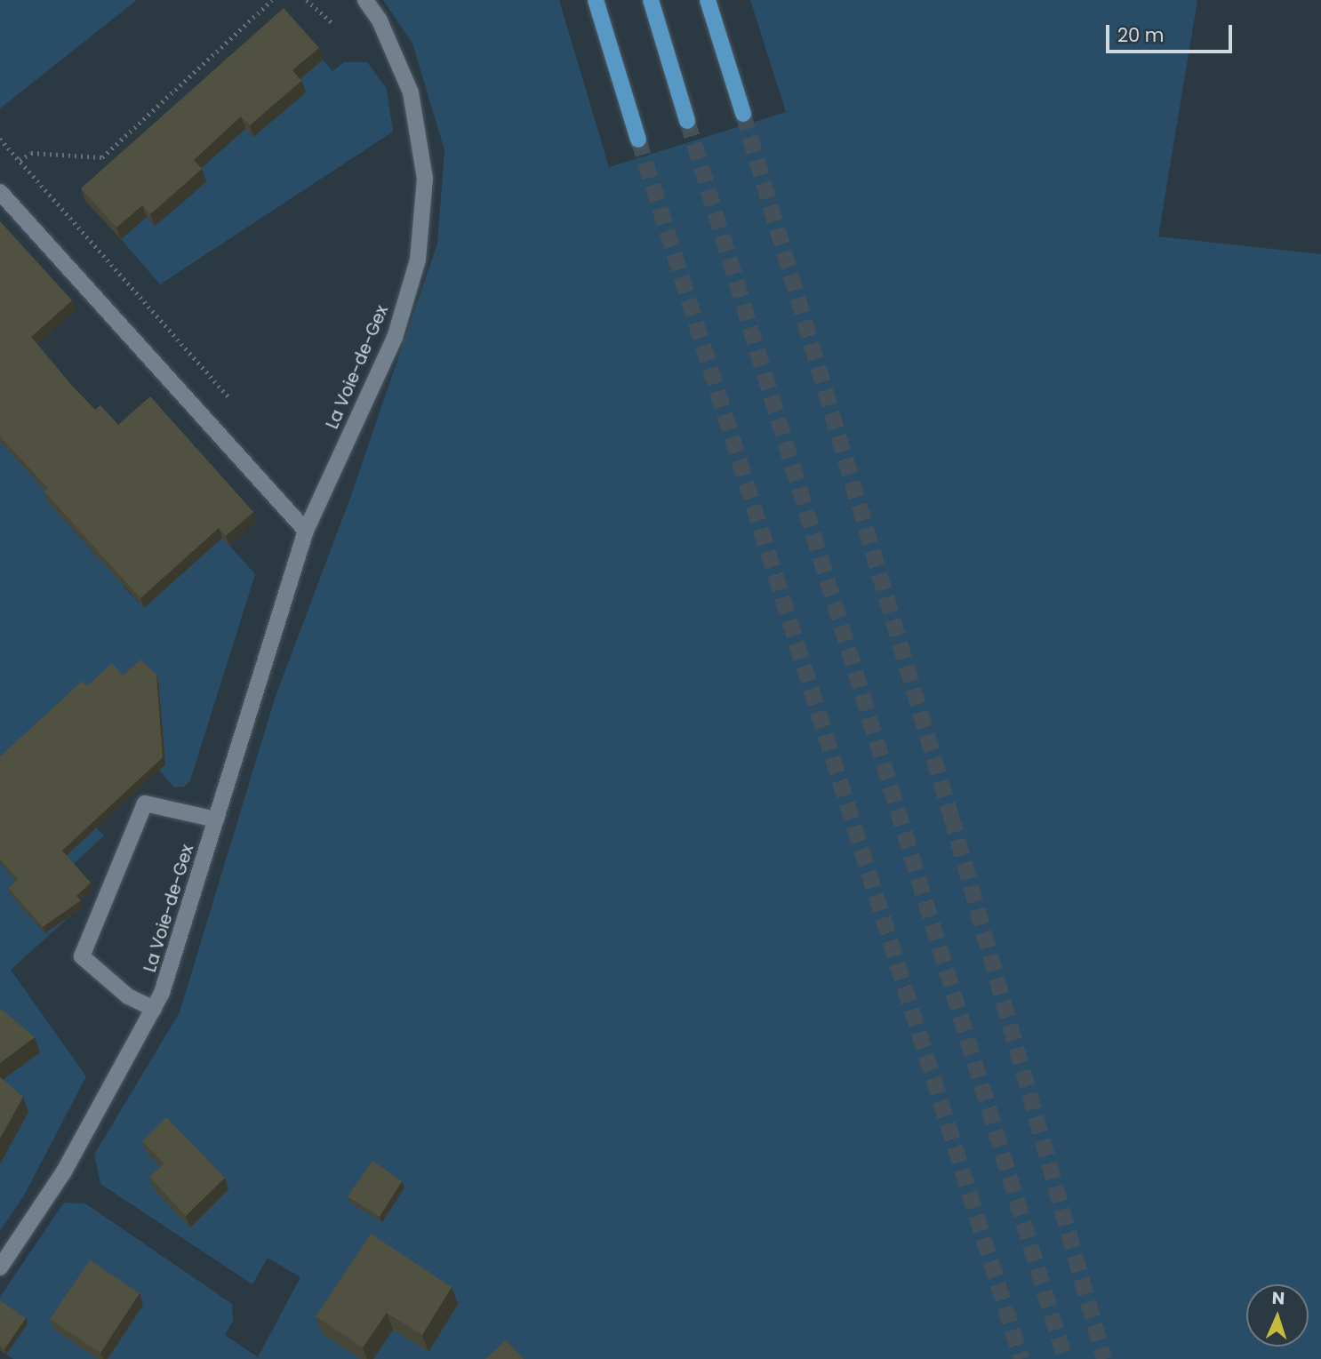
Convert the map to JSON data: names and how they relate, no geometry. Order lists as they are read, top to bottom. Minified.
{"streets":{"street":["La Voie-de-Gex"]},"scale_bar":"20 m","north":"top"}
